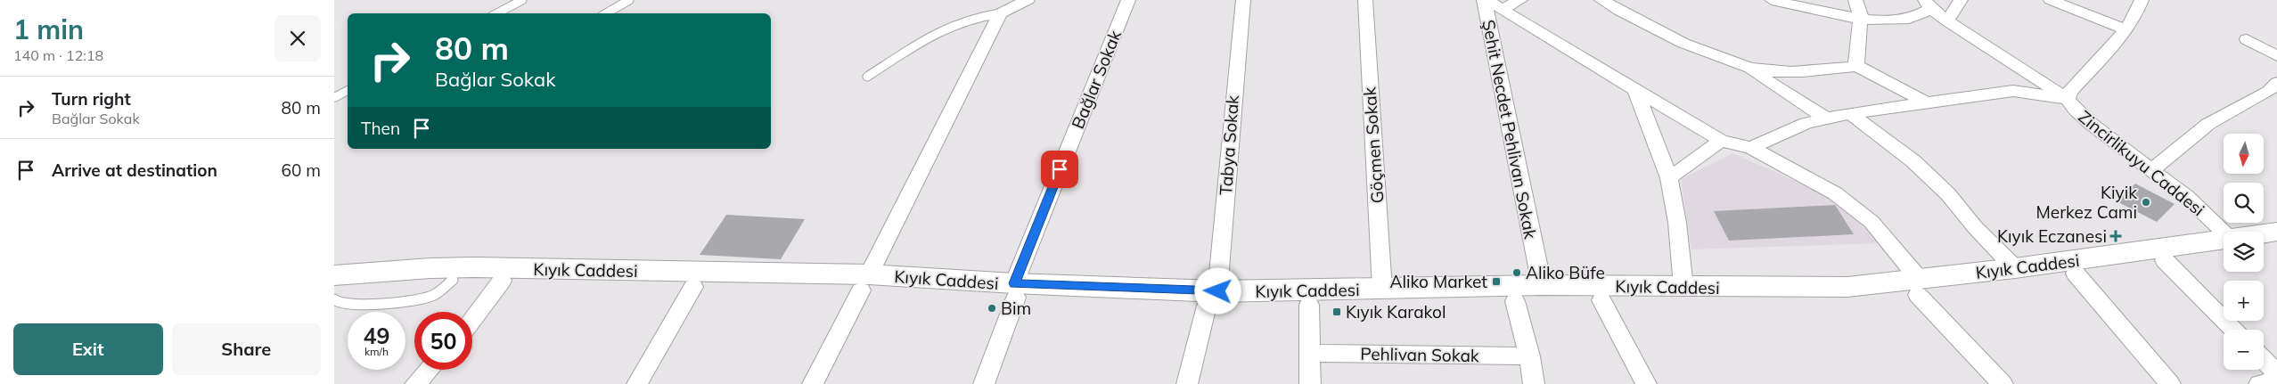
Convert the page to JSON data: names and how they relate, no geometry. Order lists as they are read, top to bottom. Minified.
{"streets":{"main road":["Kıyık Caddesi"],"street":["Bağlar Sokak","Şehit Necdet Pehlivan Sokak","Tabya Sokak","Göçmen Sokak","Zincirlikuyu Caddesi","Pehlivan Sokak"]},"crossings":[["Bağlar Sokak","Kıyık Caddesi"],["Şehit Necdet Pehlivan Sokak","Kıyık Caddesi"],["Tabya Sokak","Kıyık Caddesi"],["Göçmen Sokak","Kıyık Caddesi"]],"places":{"other":["Kiyik Merkez Cami","Aliko Büfe","Bim"],"health":["Kıyık Eczanesi"],"transit":["Aliko Market","Kıyık Karakol"]},"north":"bottom","page":{"heading":["1 min","140 m · 12:18"],"turn":["80 m","Bağlar Sokak"],"list":[{"name":"Turn right","note":"Bağlar Sokak","value":"80 m"},{"name":"Arrive at destination","value":"60 m"}],"then":"Then","map_buttons":["+","−"],"speed":"49 km/h","limit":"50","buttons":["Exit","Share"]}}
